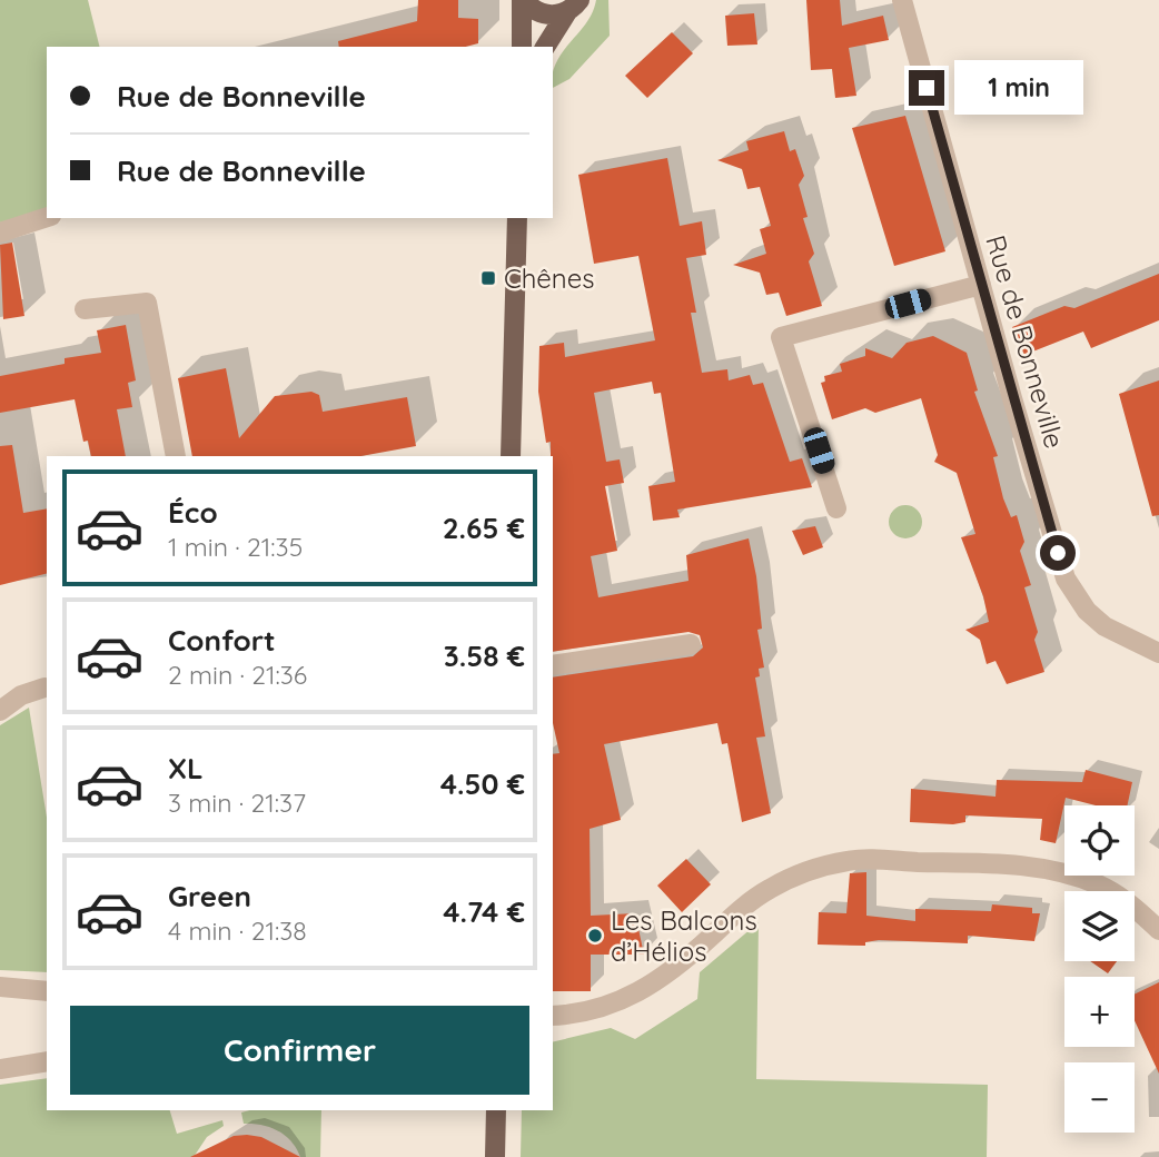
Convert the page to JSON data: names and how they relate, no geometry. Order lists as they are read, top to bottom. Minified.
{"streets":{"street":["Rue de Bonneville"]},"places":{"transit":["Chênes"],"other":["Les Balcons d’Hélios"]},"page":{"banner":["Rue de Bonneville","Rue de Bonneville"],"bubble":"1 min","list":[{"name":"Éco","note":"1 min · 21:35","value":"2.65 €"},{"name":"Confort","note":"2 min · 21:36","value":"3.58 €"},{"name":"XL","note":"3 min · 21:37","value":"4.50 €"},{"name":"Green","note":"4 min · 21:38","value":"4.74 €"}],"map_buttons":["+","−"],"buttons":"Confirmer"}}
